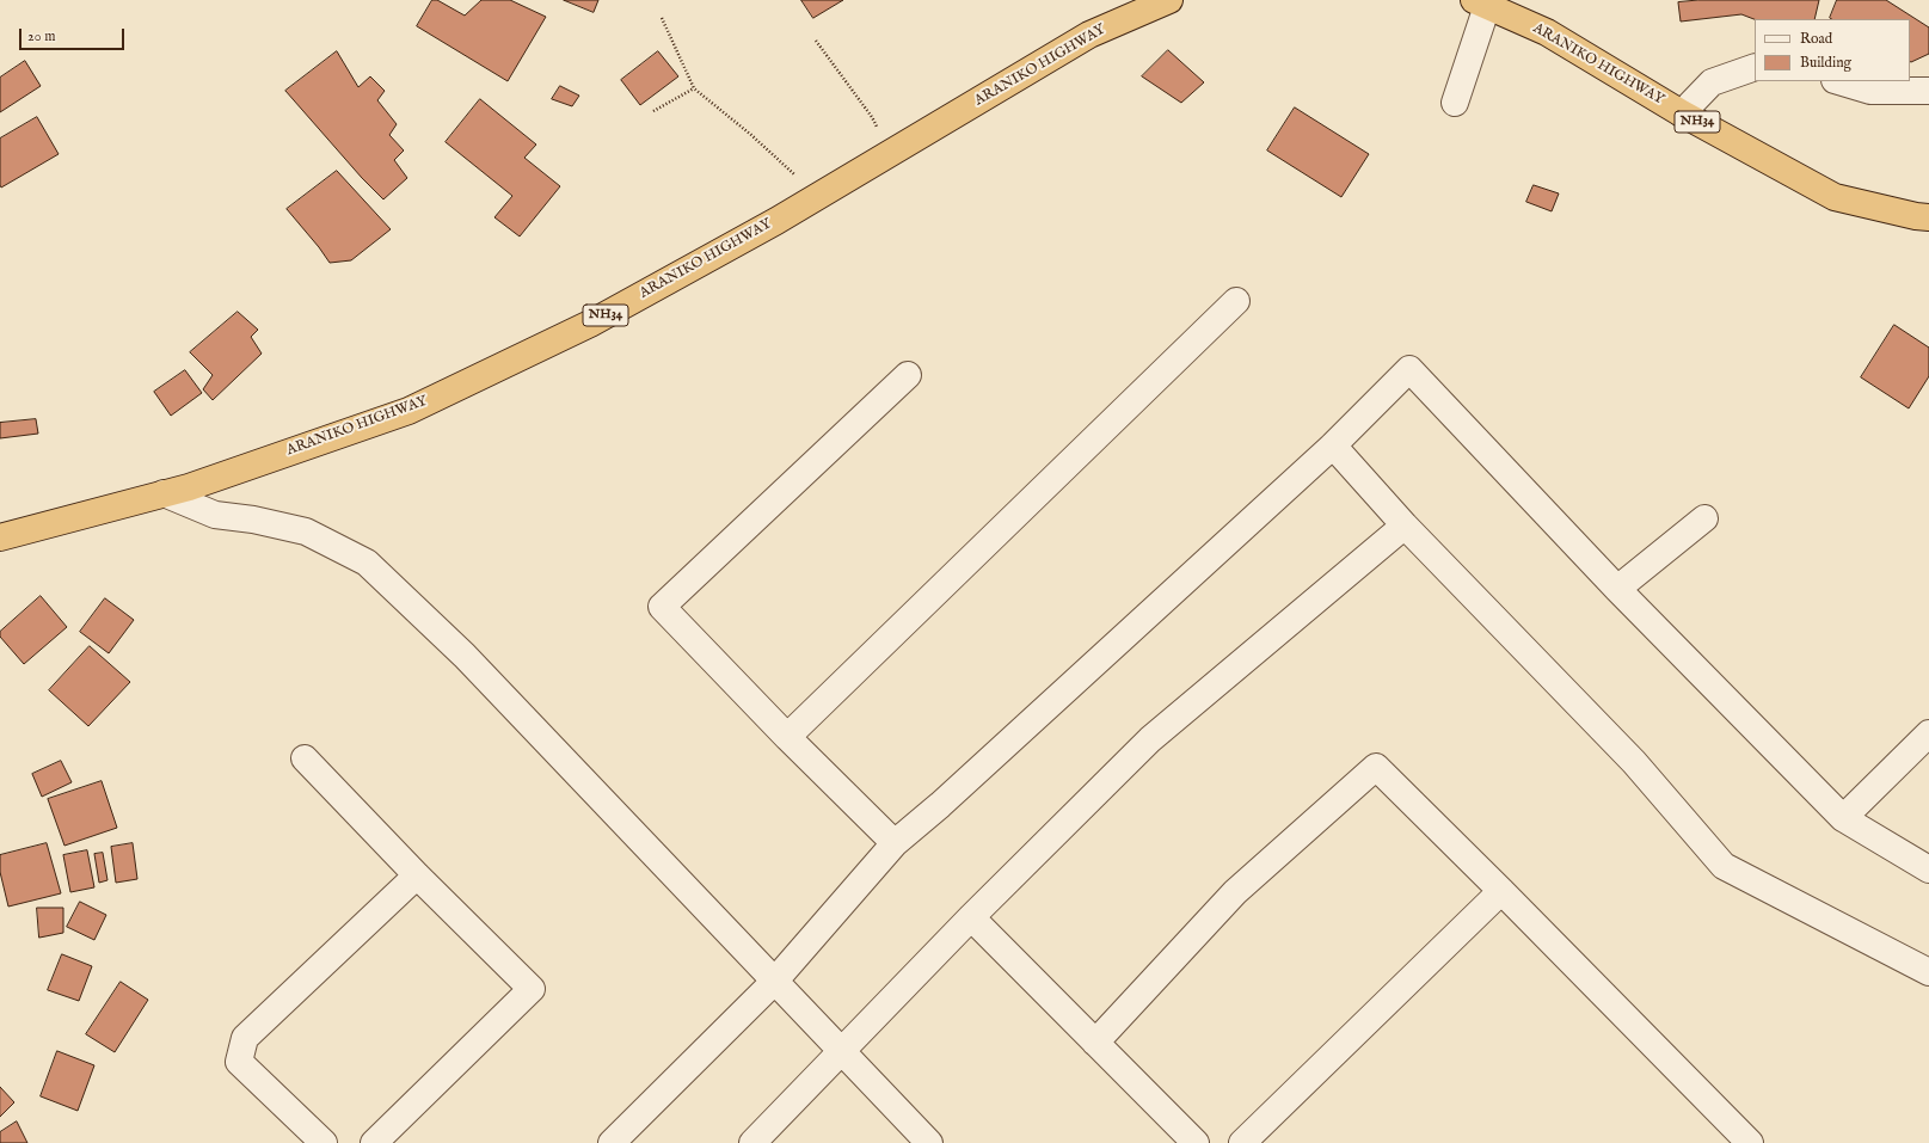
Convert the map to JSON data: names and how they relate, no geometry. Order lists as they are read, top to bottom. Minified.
{"streets":{"highway":["ARANIKO HIGHWAY","NH34"]},"legend":["Road","Building"],"scale_bar":"20 m"}
